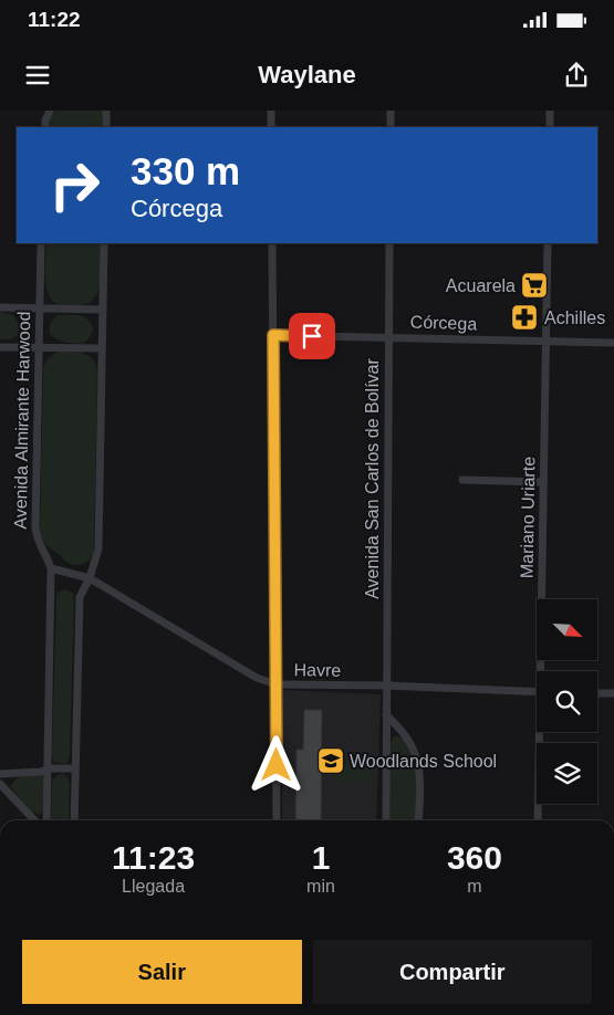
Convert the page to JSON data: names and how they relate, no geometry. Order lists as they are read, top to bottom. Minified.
{"streets":{"street":["Córcega","Avenida Almirante Harwood","Avenida San Carlos de Bolívar","Mariano Uriarte","Havre"]},"crossings":[["Córcega","Avenida San Carlos de Bolívar"],["Córcega","Mariano Uriarte"],["Avenida Almirante Harwood","Havre"],["Avenida San Carlos de Bolívar","Havre"]],"places":{"supermarket":["Acuarela"],"pharmacy":["Achilles"],"school or university":["Woodlands School"]},"north":"bottom right","page":{"status":"11:22","header":"Waylane","turn":["330 m","Córcega"],"eta":["11:23","Llegada","1","min","360","m"],"buttons":["Salir","Compartir"]}}
